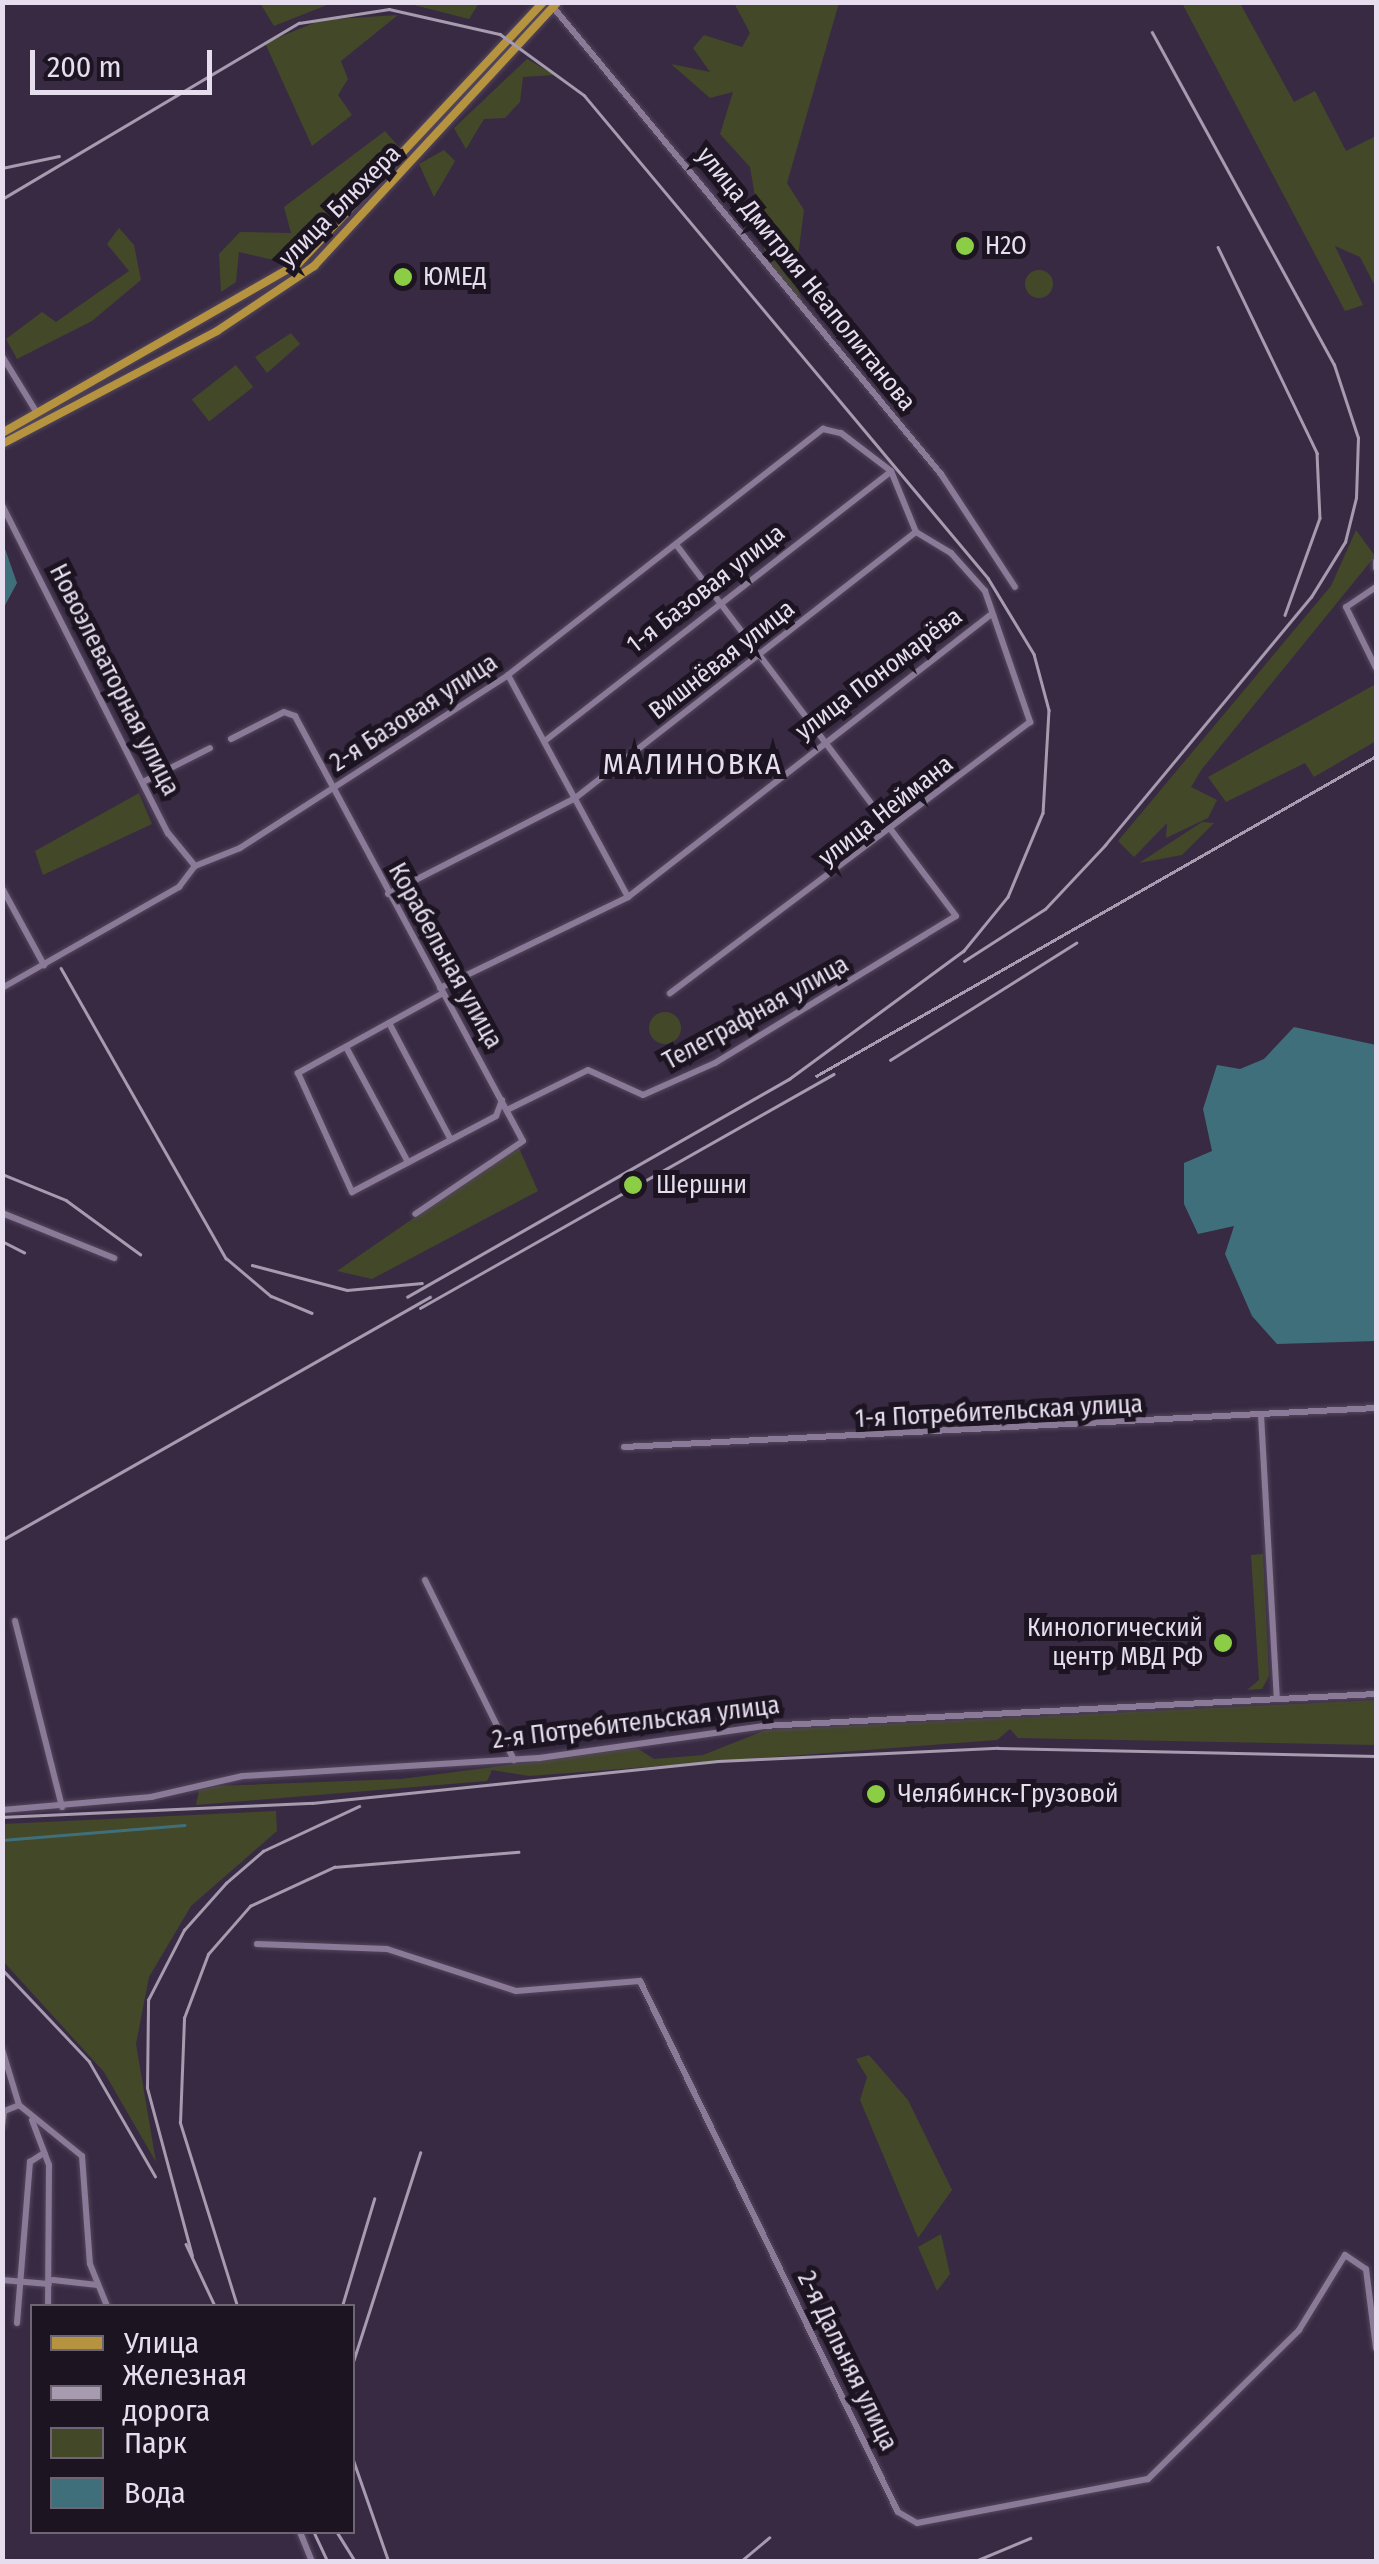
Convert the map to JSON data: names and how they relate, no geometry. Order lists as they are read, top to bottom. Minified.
{"streets":{"main road":["улица Блюхера"],"street":["улица Дмитрия Неаполитанова","1-я Базовая улица","Вишнёвая улица","улица Пономарёва","Новоэлеваторная улица","2-я Базовая улица","улица Неймана","Корабельная улица","Телеграфная улица","1-я Потребительская улица","2-я Потребительская улица","2-я Дальняя улица"]},"crossings":[["улица Блюхера","улица Дмитрия Неаполитанова"],["1-я Базовая улица","2-я Базовая улица"],["Вишнёвая улица","Корабельная улица"],["улица Пономарёва","улица Неймана"],["улица Пономарёва","Корабельная улица"],["Новоэлеваторная улица","2-я Базовая улица"],["2-я Базовая улица","Корабельная улица"],["улица Неймана","Телеграфная улица"],["Корабельная улица","Телеграфная улица"]],"districts":["МАЛИНОВКА"],"places":["H2O","ЮМЕД","Шершни","Кинологический центр МВД РФ","Челябинск-Грузовой"],"legend":["Улица","Железная дорога","Парк","Вода"],"scale_bar":"200 m"}
